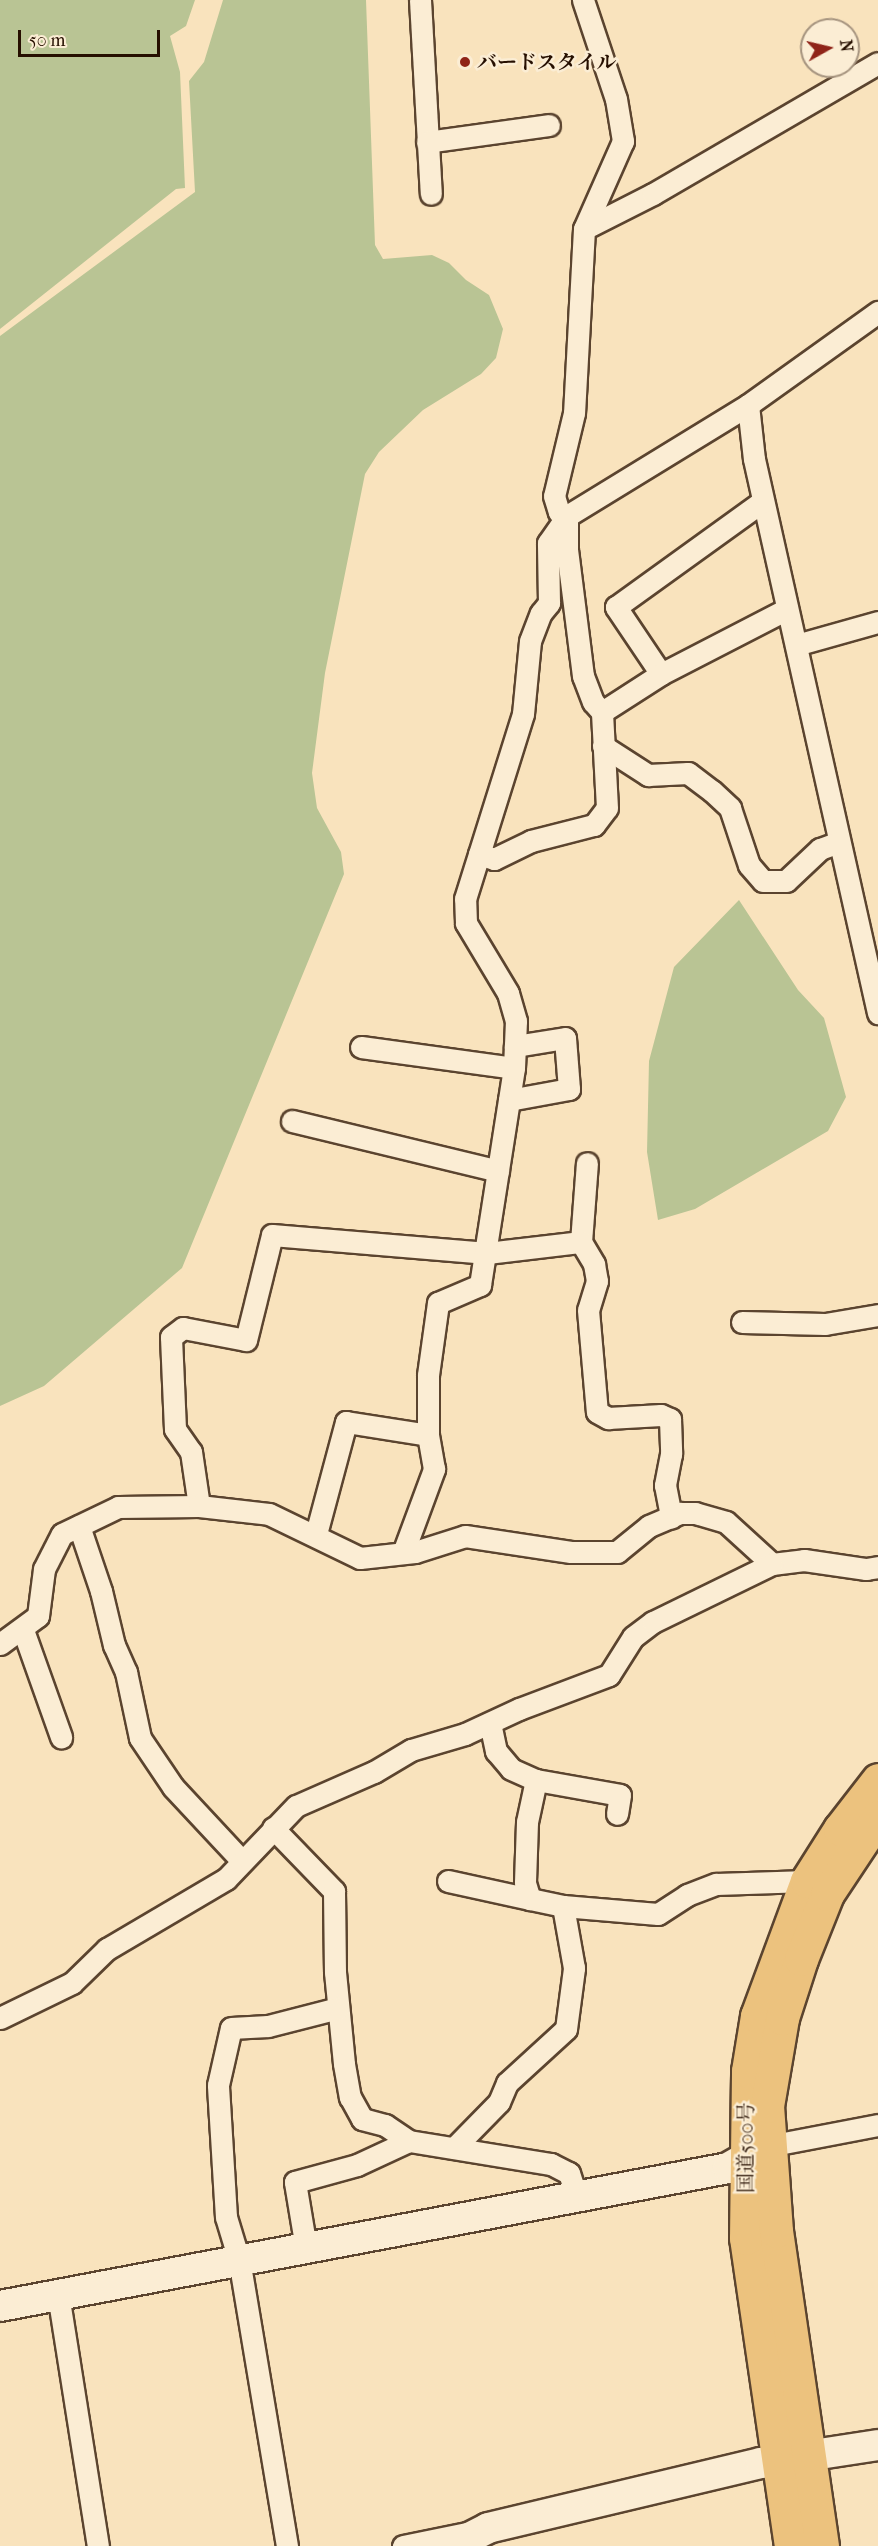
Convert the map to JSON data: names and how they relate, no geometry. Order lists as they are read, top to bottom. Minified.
{"streets":{"highway":["国道500号"]},"places":["バードスタイル"],"scale_bar":"50 m","north":"right"}
